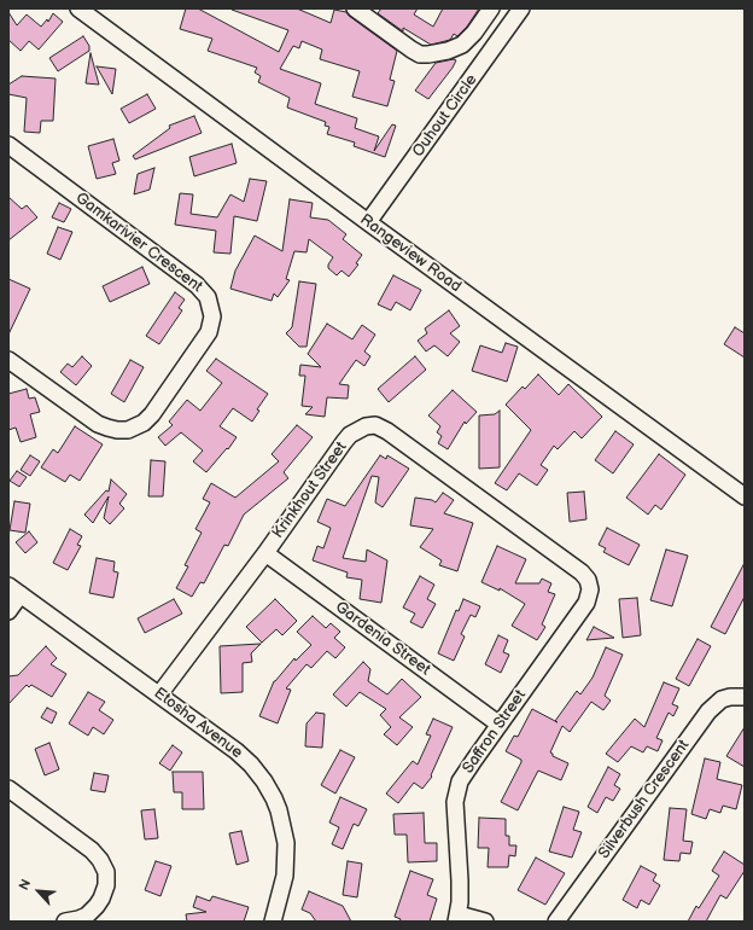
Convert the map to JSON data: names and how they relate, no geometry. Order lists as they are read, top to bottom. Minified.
{"streets":{"street":["Ouhout Circle","Gamkarivier Crescent","Rangeview Road","Krinkhout Street","Gardenia Street","Etosha Avenue","Saffron Street","Silverbush Crescent"]},"crossings":[["Ouhout Circle","Rangeview Road"],["Krinkhout Street","Gardenia Street"],["Krinkhout Street","Etosha Avenue"],["Krinkhout Street","Saffron Street"],["Gardenia Street","Saffron Street"]],"north":"top left"}
